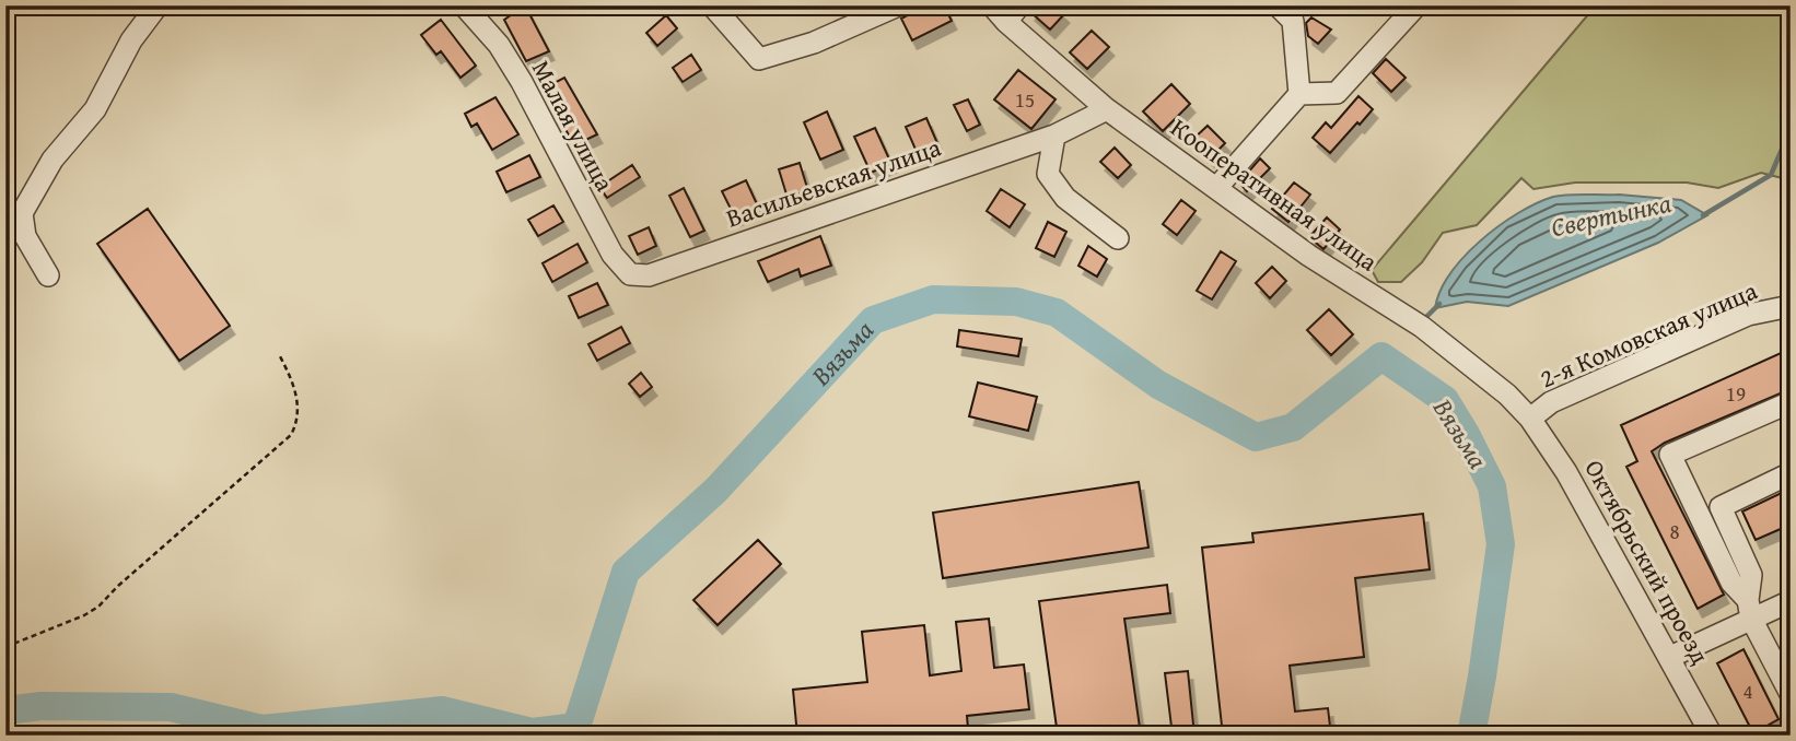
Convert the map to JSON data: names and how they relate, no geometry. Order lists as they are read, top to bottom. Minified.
{"streets":{"street":["Малая улица","Васильевская улица","Кооперативная улица","2-я Комовская улица","Октябрьский проезд"]},"crossings":[["Малая улица","Васильевская улица"],["Васильевская улица","Кооперативная улица"],["Кооперативная улица","2-я Комовская улица"],["Кооперативная улица","Октябрьский проезд"],["2-я Комовская улица","Октябрьский проезд"]],"water":["Свертынка","Вязьма"],"house_numbers":["15","19","8","4"]}
